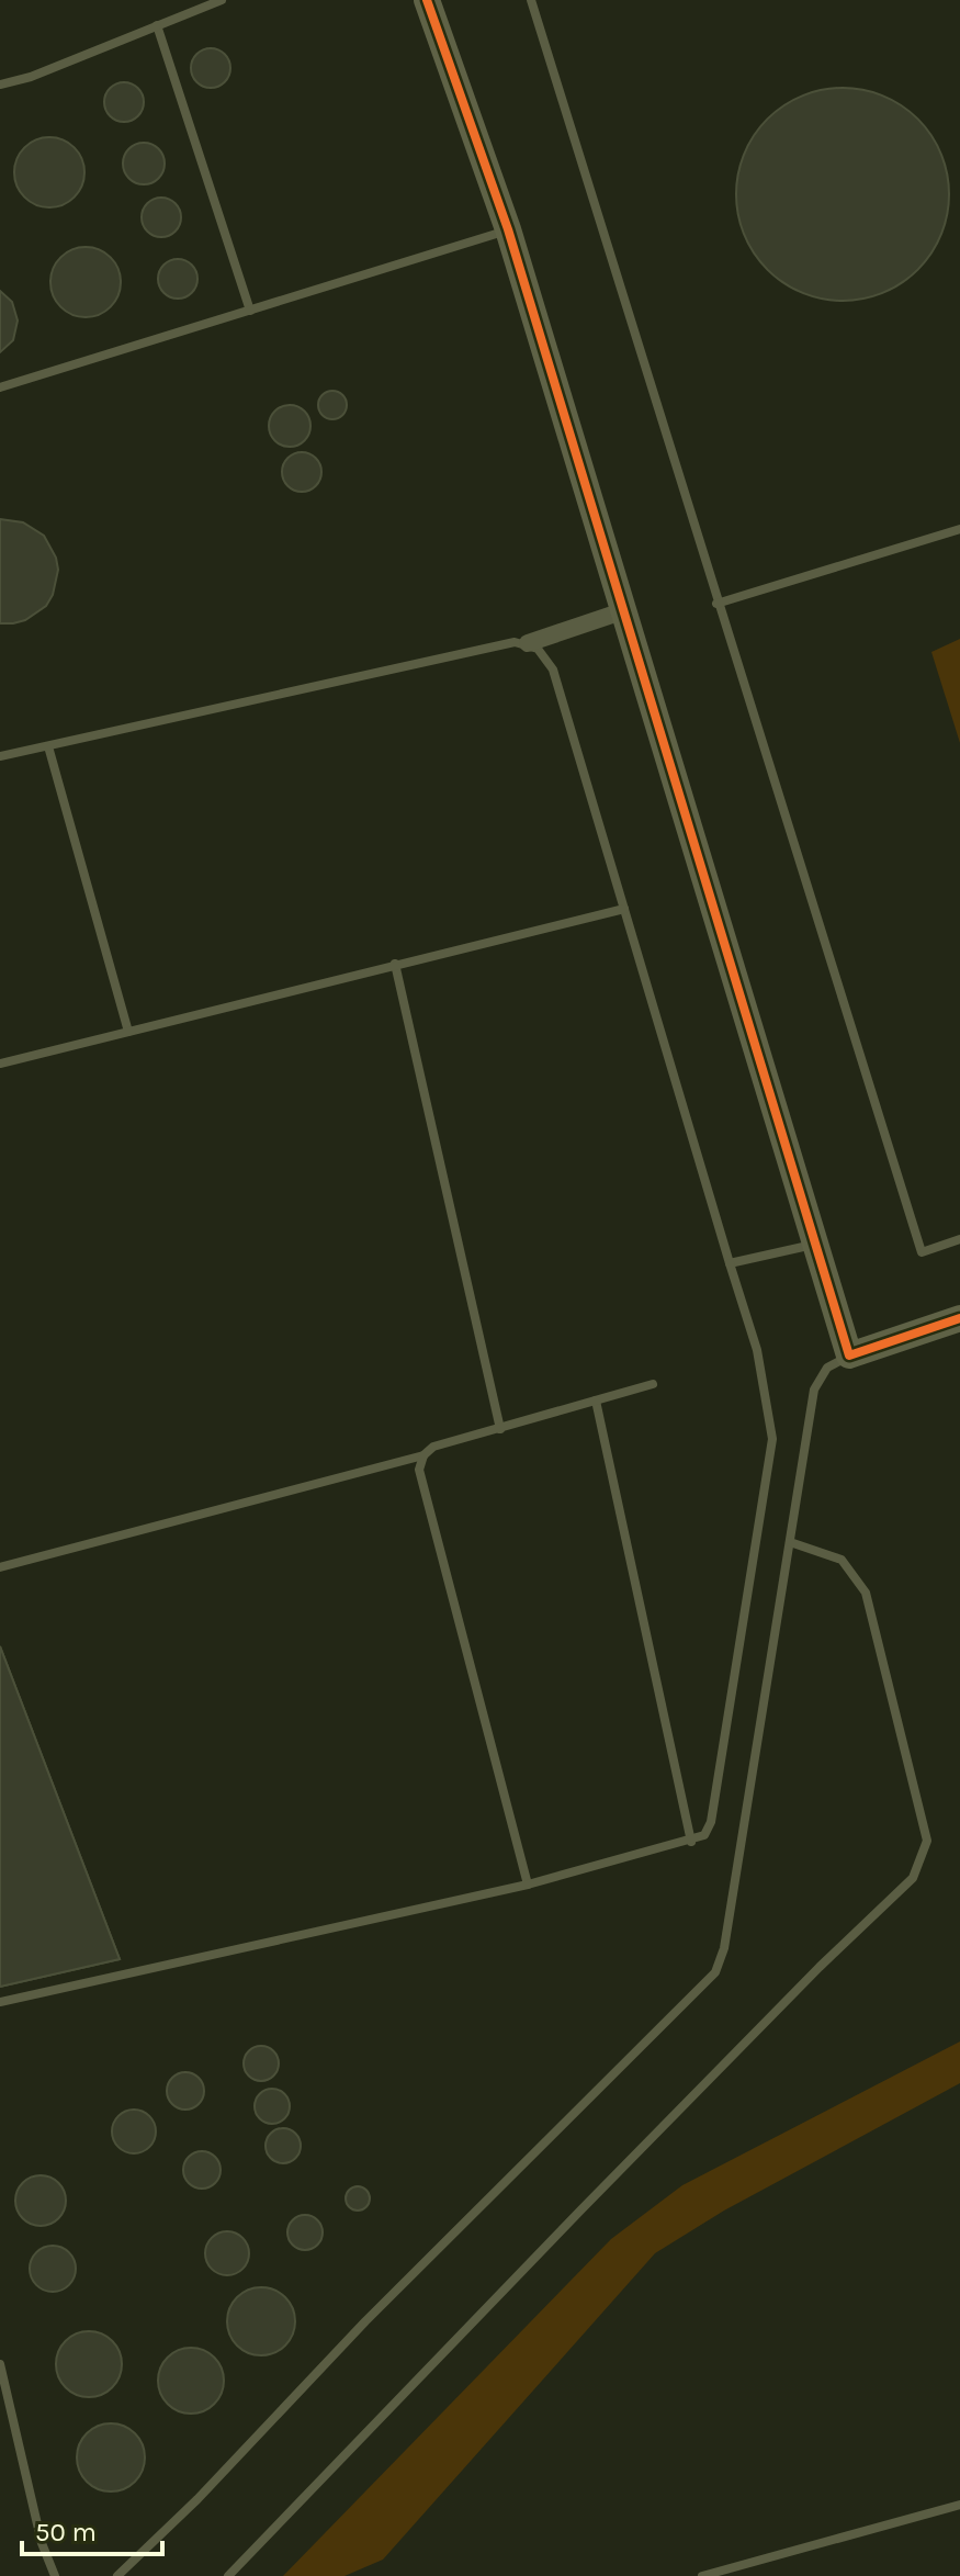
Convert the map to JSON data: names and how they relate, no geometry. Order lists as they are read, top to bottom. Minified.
{"scale_bar":"50 m"}
